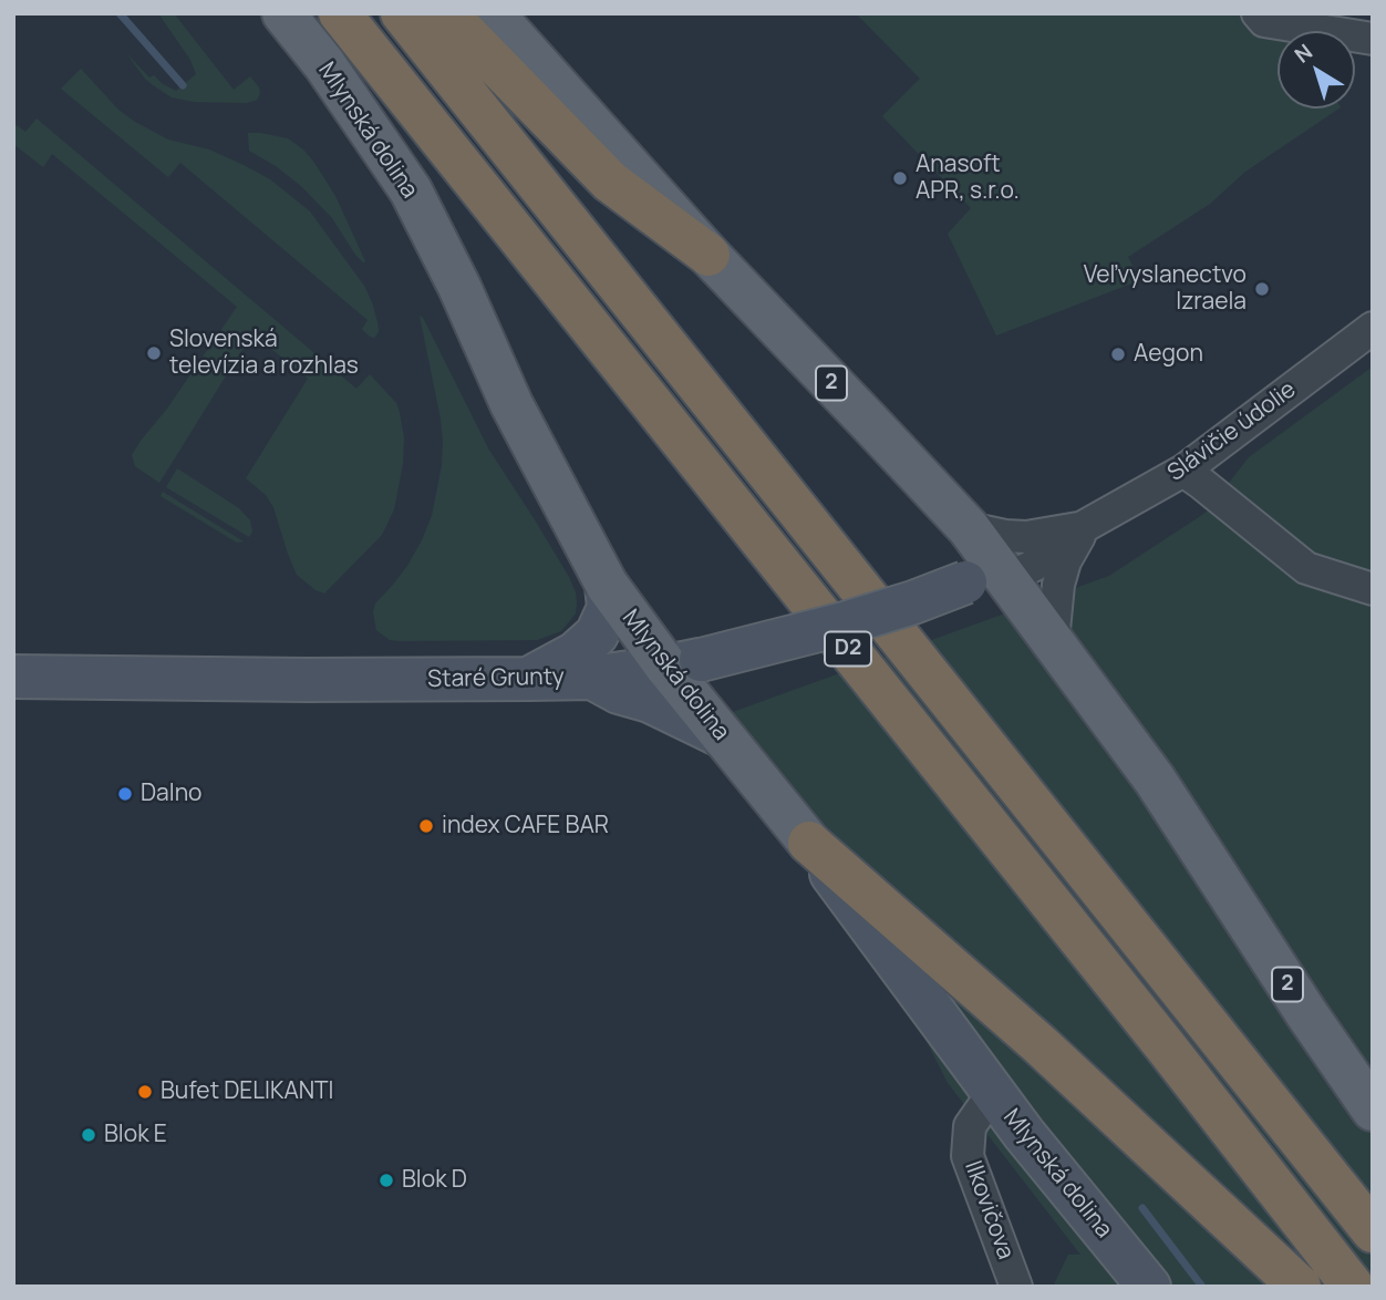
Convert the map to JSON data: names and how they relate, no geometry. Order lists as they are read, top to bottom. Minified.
{"streets":{"highway":["D2"],"main road":["Mlynská dolina","2"],"street":["Slávičie údolie","Staré Grunty","Ilkovičova"]},"crossings":[["Mlynská dolina","Staré Grunty"],["Mlynská dolina","Ilkovičova"],["2","Slávičie údolie"],["2","Staré Grunty"],["Slávičie údolie","Staré Grunty"]],"places":["Anasoft APR, s.r.o.","Veľvyslanectvo Izraela","Slovenská televízia a rozhlas","Aegon","Dalno","index CAFE BAR","Bufet DELIKANTI","Blok E","Blok D"],"north":"top left"}
